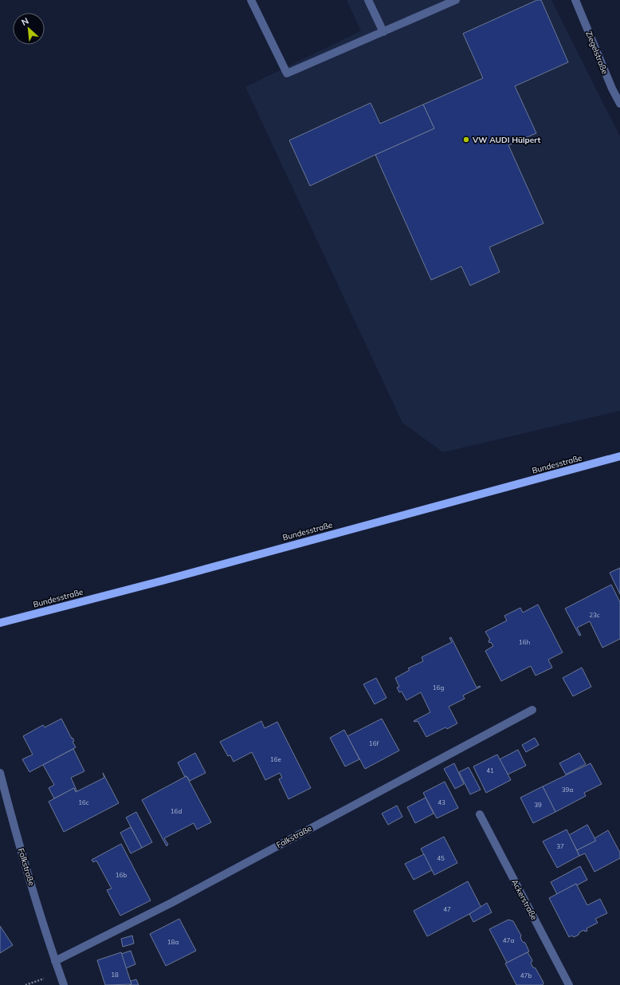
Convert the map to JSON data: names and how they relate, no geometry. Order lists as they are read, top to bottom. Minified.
{"streets":{"main road":["Bundesstraße"],"street":["Ziegelstraße","Falkstraße","Ackerstraße"]},"places":["VW AUDI Hülpert"],"house_numbers":["23c","16h","16g","16f","16e","41","39a","16c","43","39","16d","37","45","16b","47","47a","18a","18","47b"],"north":"top left"}
